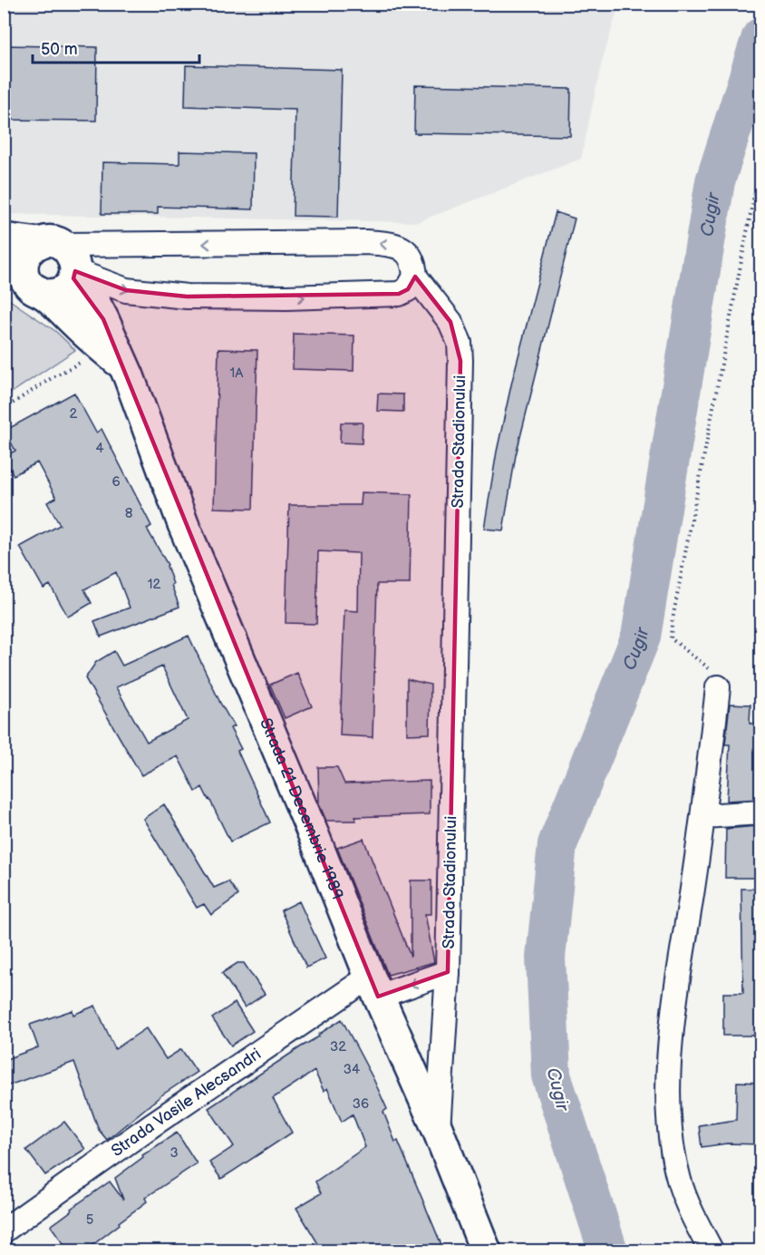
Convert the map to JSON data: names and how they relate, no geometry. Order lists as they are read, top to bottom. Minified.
{"streets":{"main road":["Strada 21 Decembrie 1989"],"street":["Strada Stadionului","Strada Vasile Alecsandri"]},"crossings":[["Strada Stadionului","Strada 21 Decembrie 1989"],["Strada Stadionului","Strada Vasile Alecsandri"],["Strada 21 Decembrie 1989","Strada Vasile Alecsandri"]],"water":["Cugir"],"house_numbers":["1A","2","4","6","8","12","32","34","36","3","5"],"scale_bar":"50 m"}
